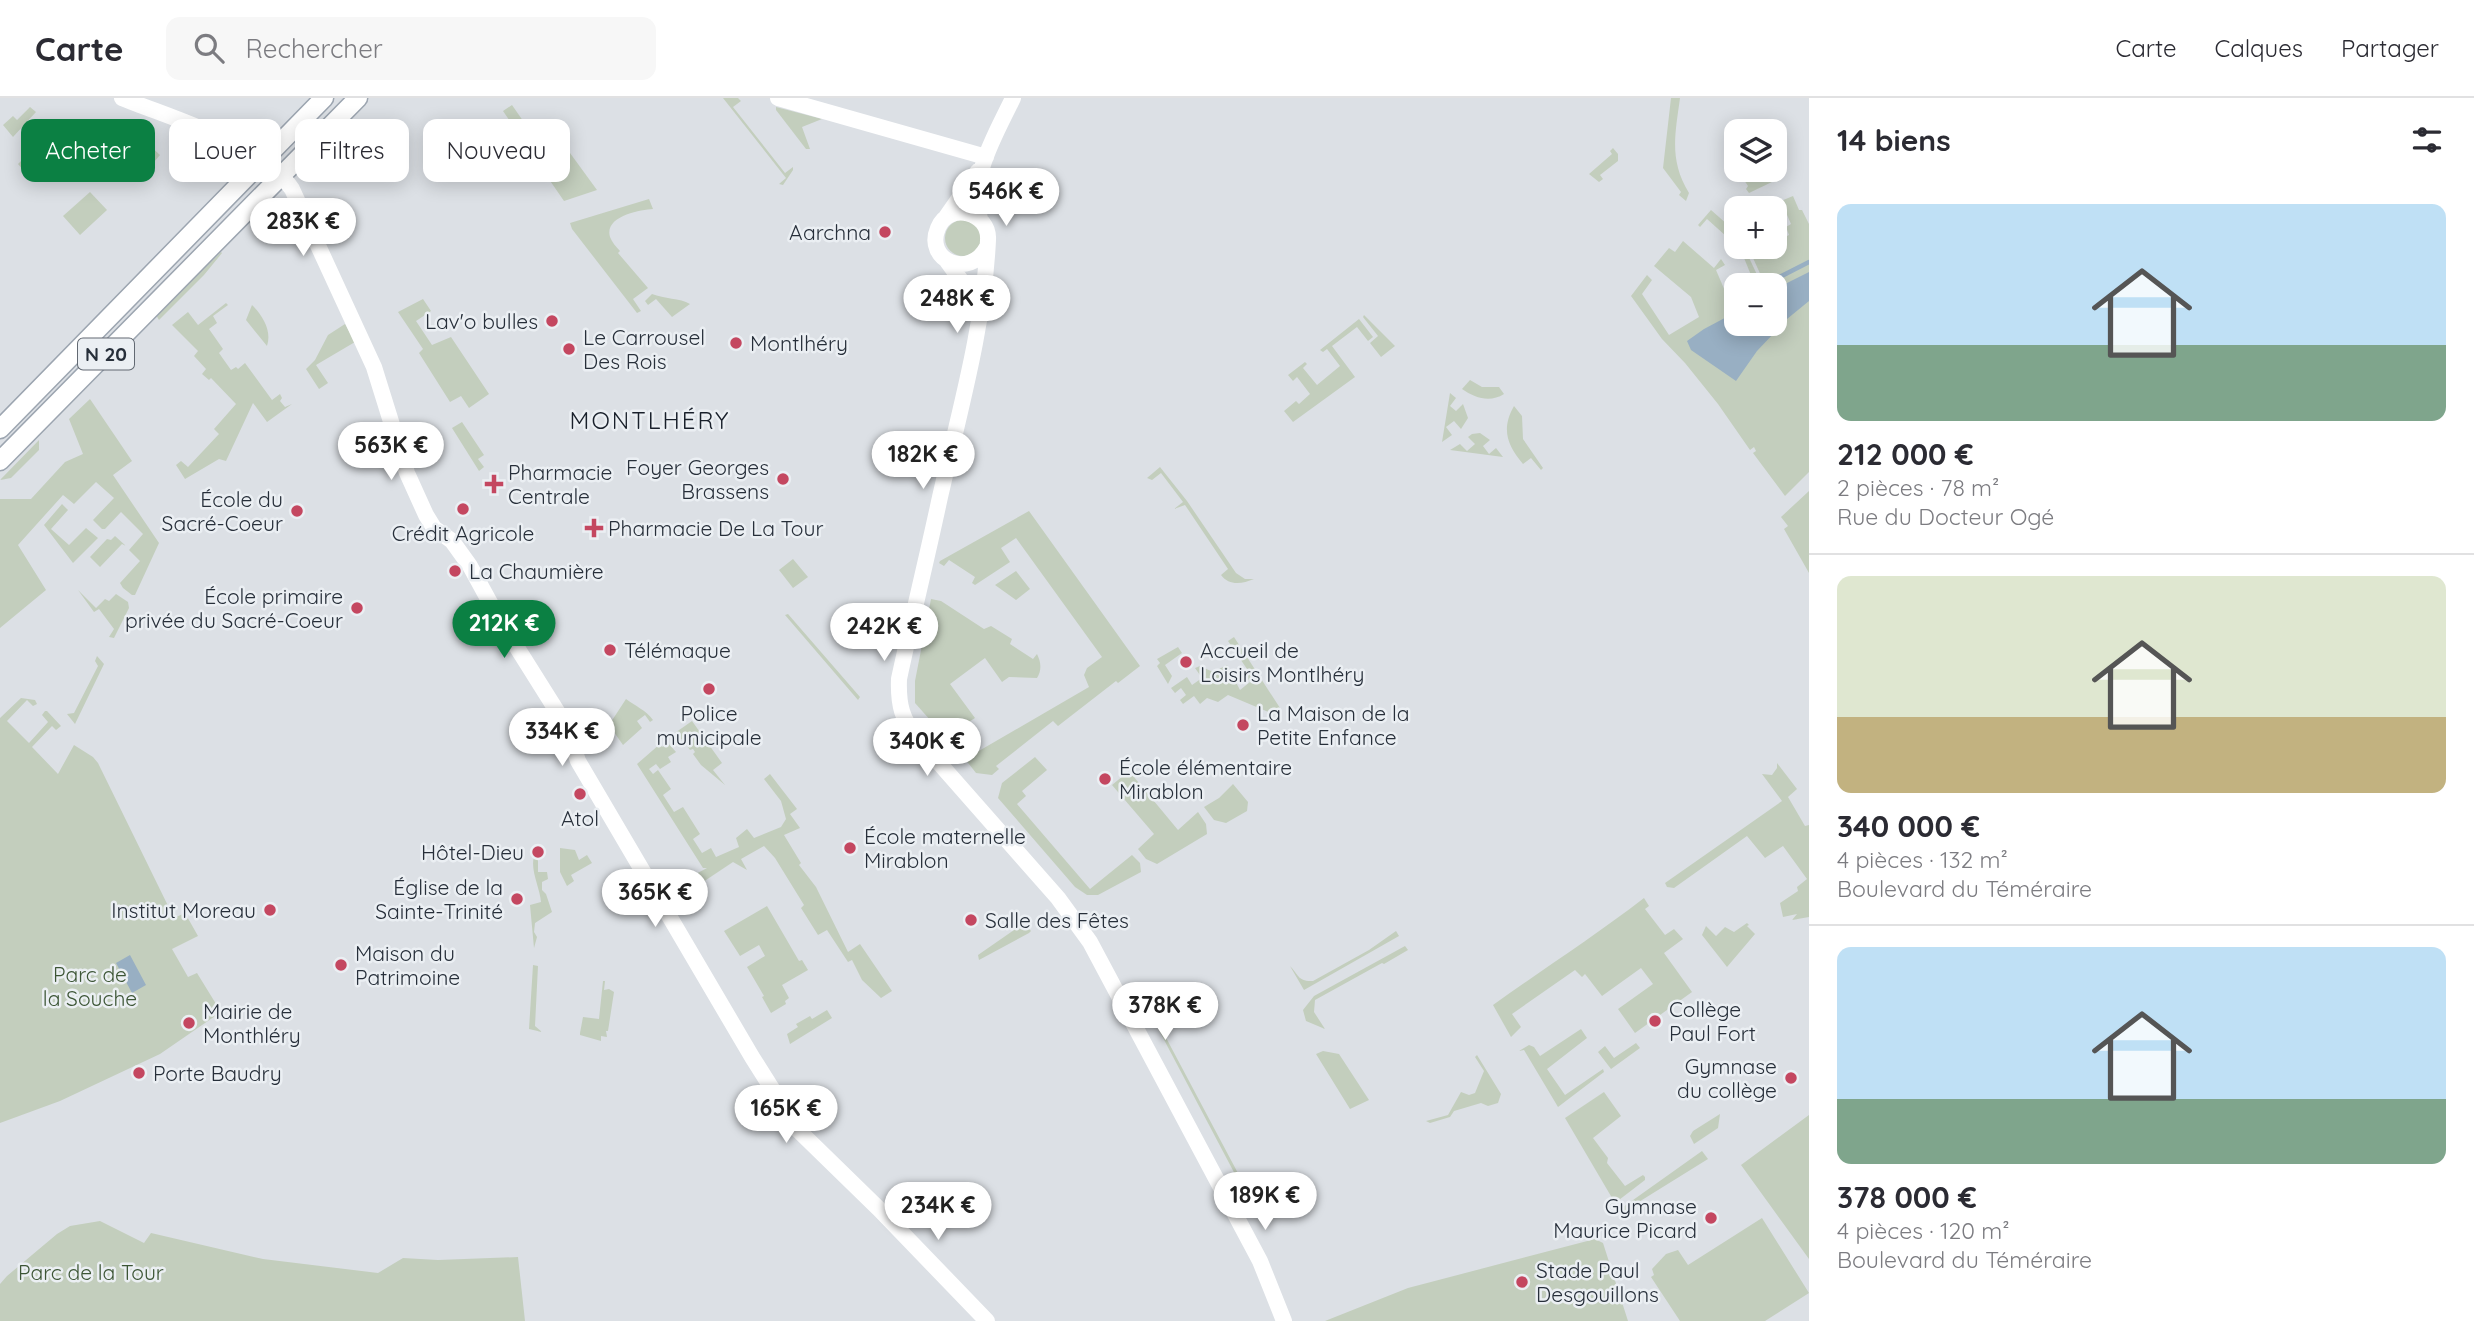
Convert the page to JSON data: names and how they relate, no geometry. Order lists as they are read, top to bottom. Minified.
{"streets":{"main road":["N 20"]},"districts":["MONTLHÉRY"],"parks":["Parc de la Souche","Parc de la Tour"],"places":{"other":["Aarchna","Lav'o bulles","Montlhéry","Le Carrousel Des Rois","Foyer Georges Brassens","Crédit Agricole","École du Sacré-Coeur","La Chaumière","École primaire privée du Sacré-Coeur","Télémaque","Accueil de Loisirs Montlhéry","Police municipale","La Maison de la Petite Enfance","École élémentaire Mirablon","Atol","École maternelle Mirablon","Hôtel-Dieu","Église de la Sainte-Trinité","Institut Moreau","Salle des Fêtes","Maison du Patrimoine","Collège Paul Fort","Mairie de Monthléry","Porte Baudry","Gymnase du collège","Gymnase Maurice Picard","Stade Paul Desgouillons"],"health":["Pharmacie Centrale","Pharmacie De La Tour"]},"page":{"header":"Carte","search":"Rechercher","nav":["Carte","Calques","Partager"],"heading":"14 biens","map_buttons":["+","−"],"chip":["Acheter","Louer","Filtres","Nouveau"],"price":["546K €","283K €","248K €","563K €","182K €","212K €","242K €","334K €","340K €","365K €","378K €","165K €","189K €","234K €"],"list":[{"name":"212 000 €","note":"2 pièces · 78 m² · Rue du Docteur Ogé"},{"name":"340 000 €","note":"4 pièces · 132 m² · Boulevard du Téméraire"},{"name":"378 000 €","note":"4 pièces · 120 m² · Boulevard du Téméraire"}]}}
